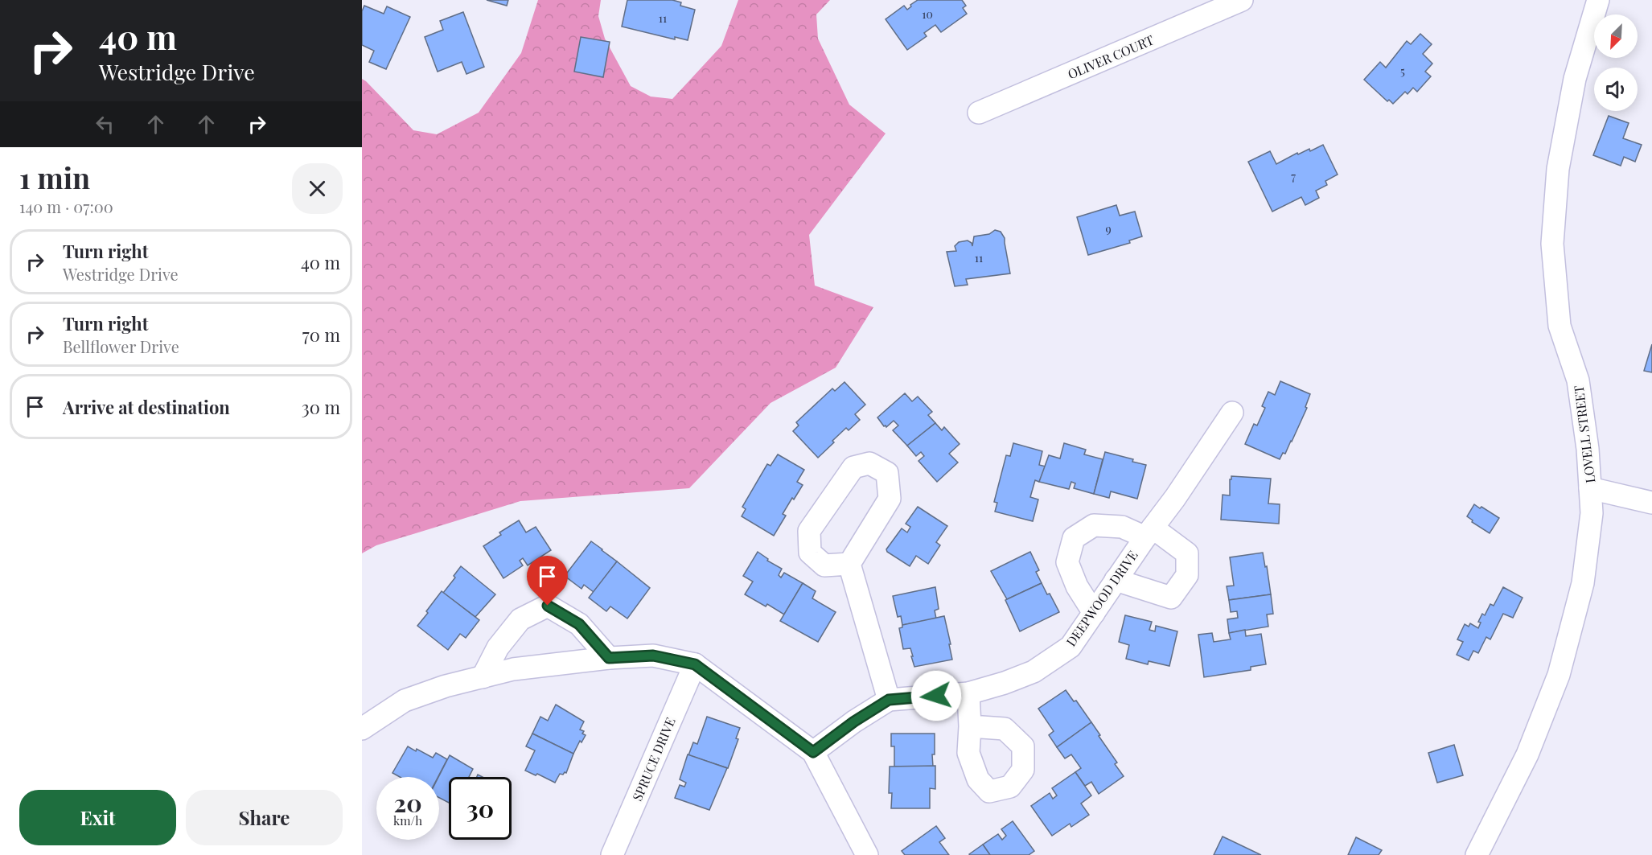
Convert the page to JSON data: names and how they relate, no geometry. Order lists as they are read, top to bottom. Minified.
{"streets":{"street":["OLIVER COURT","LOVELL STREET","DEEPWOOD DRIVE","SPRUCE DRIVE"]},"house_numbers":["10","11","5","7","9","11"],"north":"bottom left","page":{"turn":["40 m","Westridge Drive"],"heading":["1 min","140 m · 07:00"],"list":[{"name":"Turn right","note":"Westridge Drive","value":"40 m"},{"name":"Turn right","note":"Bellflower Drive","value":"70 m"},{"name":"Arrive at destination","value":"30 m"}],"speed":"20 km/h","limit":"30","buttons":["Exit","Share"]}}
